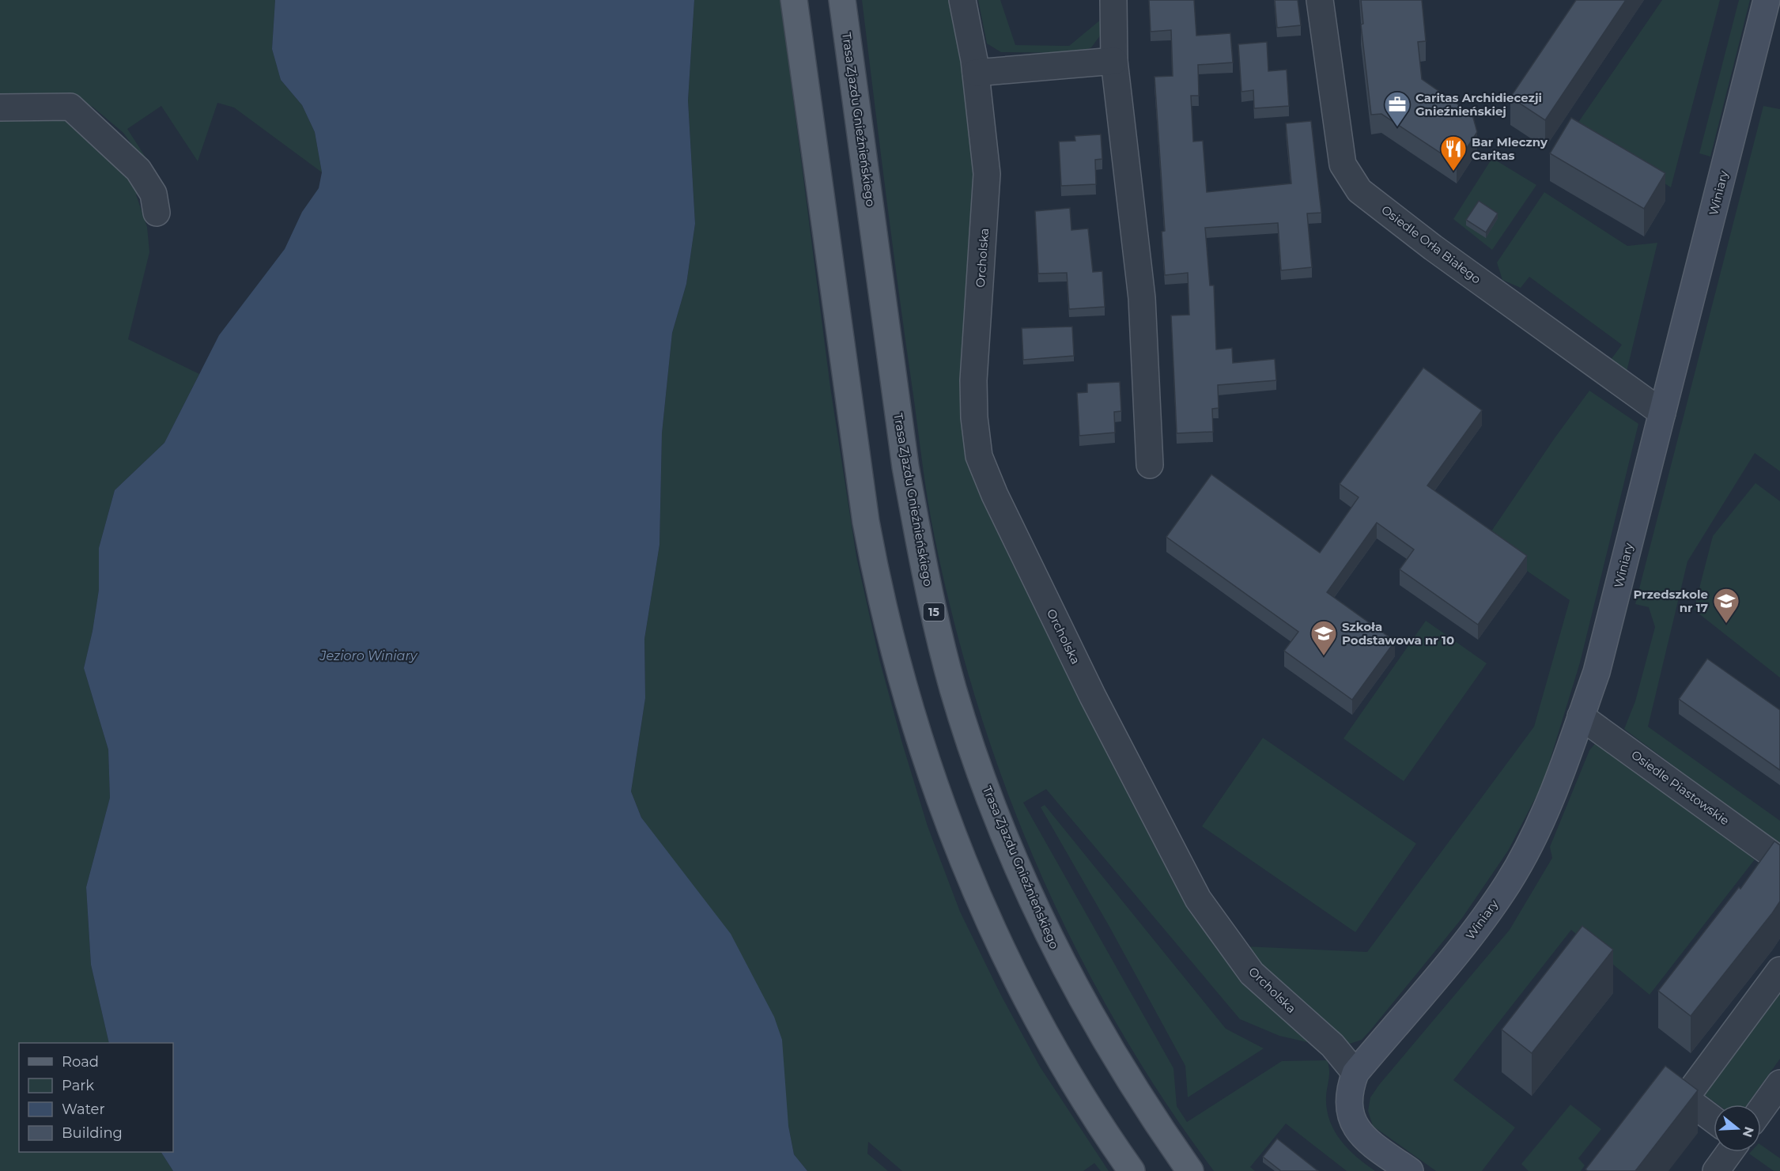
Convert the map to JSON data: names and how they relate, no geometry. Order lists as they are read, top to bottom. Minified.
{"streets":{"main road":["Trasa Zjazdu Gnieźnieńskiego","15"],"street":["Winiary","Osiedle Orła Białego","Orcholska","Osiedle Piastowskie"]},"crossings":[["Winiary","Osiedle Orła Białego"],["Winiary","Orcholska"],["Winiary","Osiedle Piastowskie"]],"water":["Jezioro Winiary"],"places":{"office":["Caritas Archidiecezji Gnieźnieńskiej"],"restaurant":["Bar Mleczny Caritas"],"school or university":["Przedszkole nr 17","Szkoła Podstawowa nr 10"]},"legend":["Road","Park","Water","Building"],"north":"right"}
